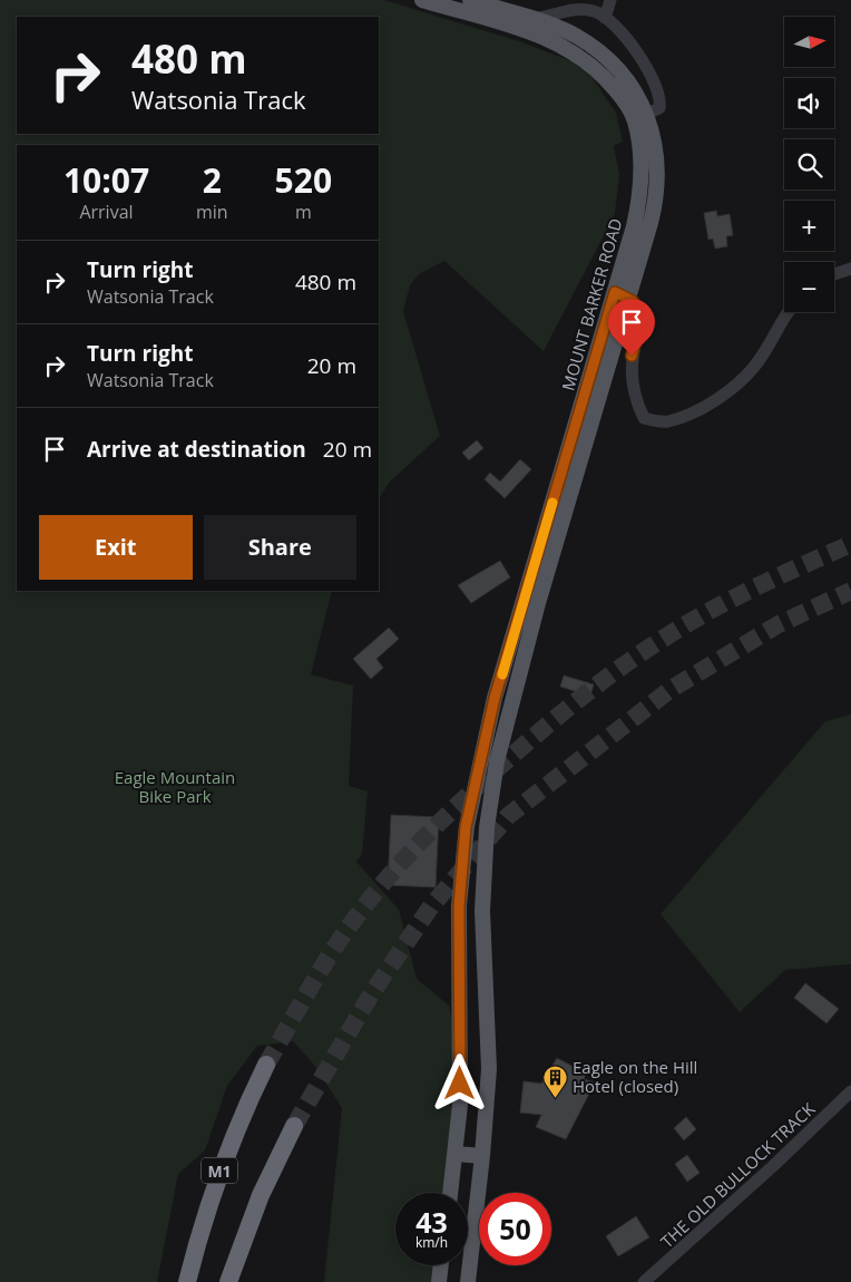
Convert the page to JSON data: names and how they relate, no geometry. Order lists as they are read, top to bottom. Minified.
{"streets":{"highway":["M1"],"main road":["MOUNT BARKER ROAD"],"street":["THE OLD BULLOCK TRACK"]},"parks":["Eagle Mountain Bike Park"],"places":{"building":["Eagle on the Hill Hotel (closed)"]},"north":"right","page":{"map_buttons":["+","−"],"turn":["480 m","Watsonia Track"],"eta":["10:07","Arrival","2","min","520","m"],"list":[{"name":"Turn right","note":"Watsonia Track","value":"480 m"},{"name":"Turn right","note":"Watsonia Track","value":"20 m"},{"name":"Arrive at destination","value":"20 m"}],"buttons":["Exit","Share"],"speed":"43 km/h","limit":"50"}}
